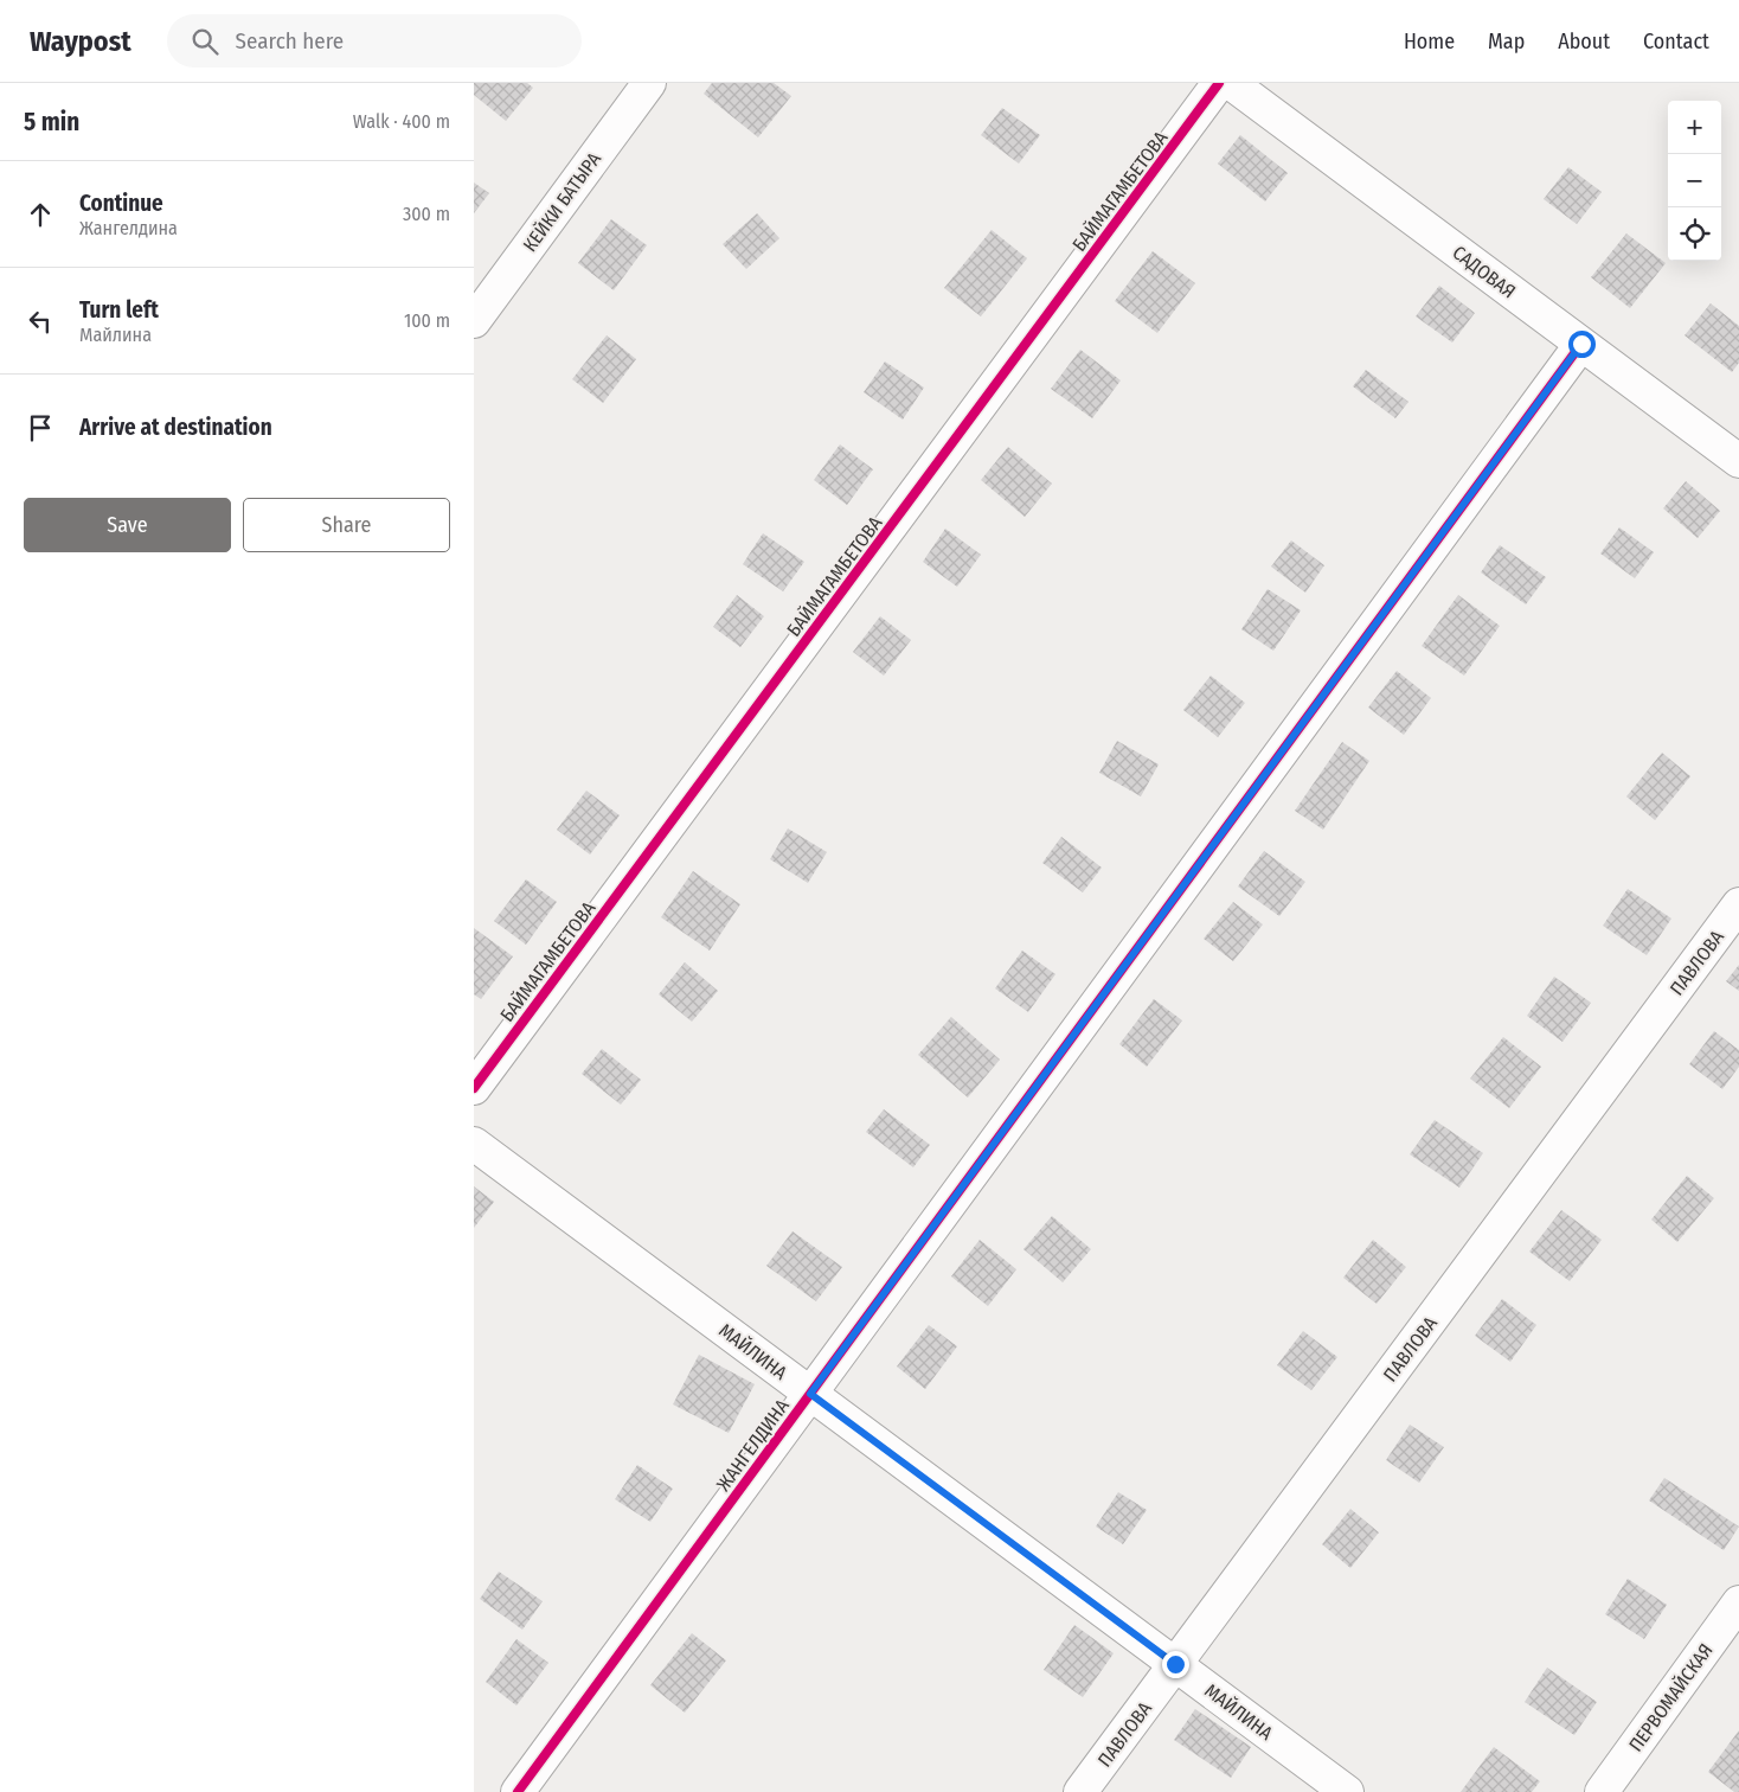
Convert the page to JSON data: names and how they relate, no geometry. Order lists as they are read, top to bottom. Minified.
{"streets":{"street":["БАЙМАГАМБЕТОВА","КЕЙКИ БАТЫРА","САДОВАЯ","ПАВЛОВА","МАЙЛИНА","ЖАНГЕЛДИНА","ПЕРВОМАЙСКАЯ"]},"crossings":[["САДОВАЯ","ЖАНГЕЛДИНА"],["ПАВЛОВА","МАЙЛИНА"],["МАЙЛИНА","ЖАНГЕЛДИНА"]],"page":{"header":"Waypost","search":"Search here","nav":["Home","Map","About","Contact"],"heading":["5 min","Walk · 400 m"],"map_buttons":["+","−"],"list":[["Continue","Жангелдина","300 m"],["Turn left","Майлина","100 m"],"Arrive at destination"],"buttons":["Save","Share"]}}
